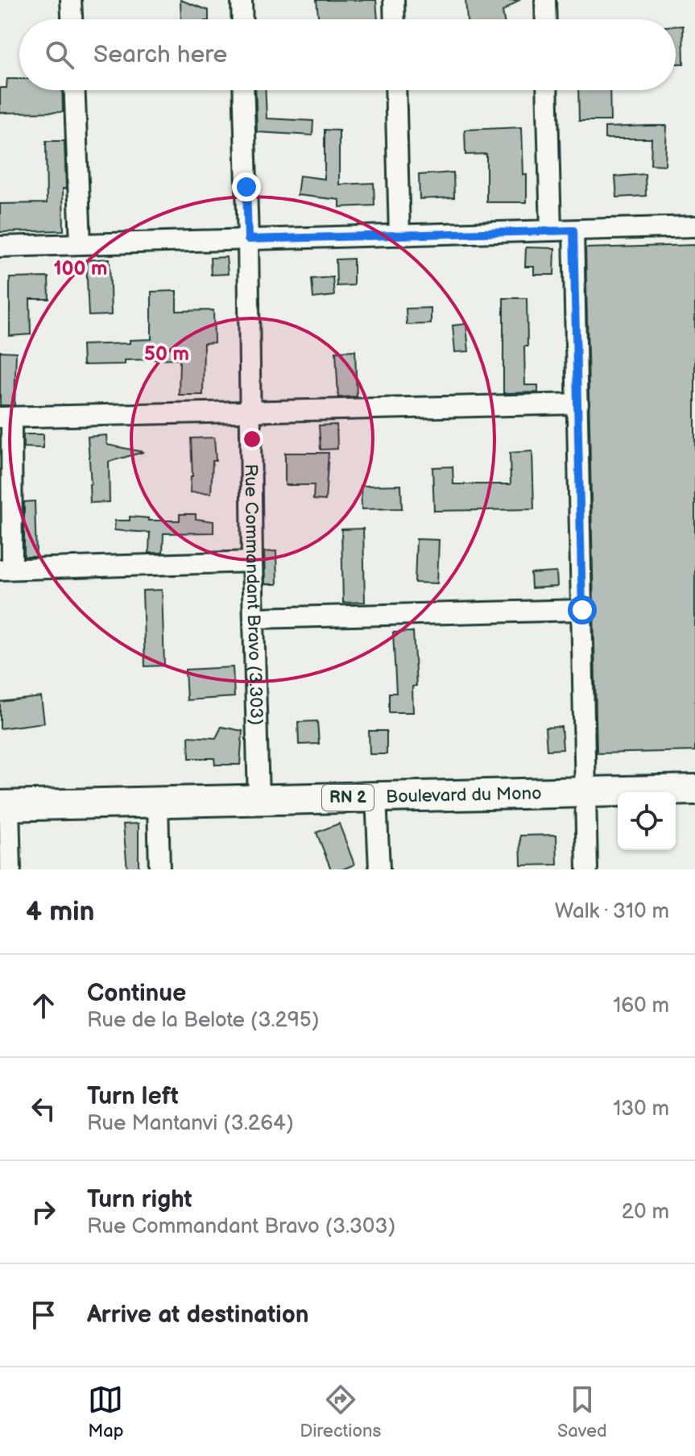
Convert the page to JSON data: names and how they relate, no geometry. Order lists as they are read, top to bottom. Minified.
{"streets":{"main road":["Boulevard du Mono","RN 2"],"street":["Rue Commandant Bravo (3.303)"]},"crossings":[["Rue Commandant Bravo (3.303)","Boulevard du Mono"]],"page":{"search":"Search here","heading":["4 min","Walk · 310 m"],"list":[["Continue","Rue de la Belote (3.295)","160 m"],["Turn left","Rue Mantanvi (3.264)","130 m"],["Turn right","Rue Commandant Bravo (3.303)","20 m"],"Arrive at destination"],"nav":["Map","Directions","Saved"]},"rings":["100 m","50 m"]}
